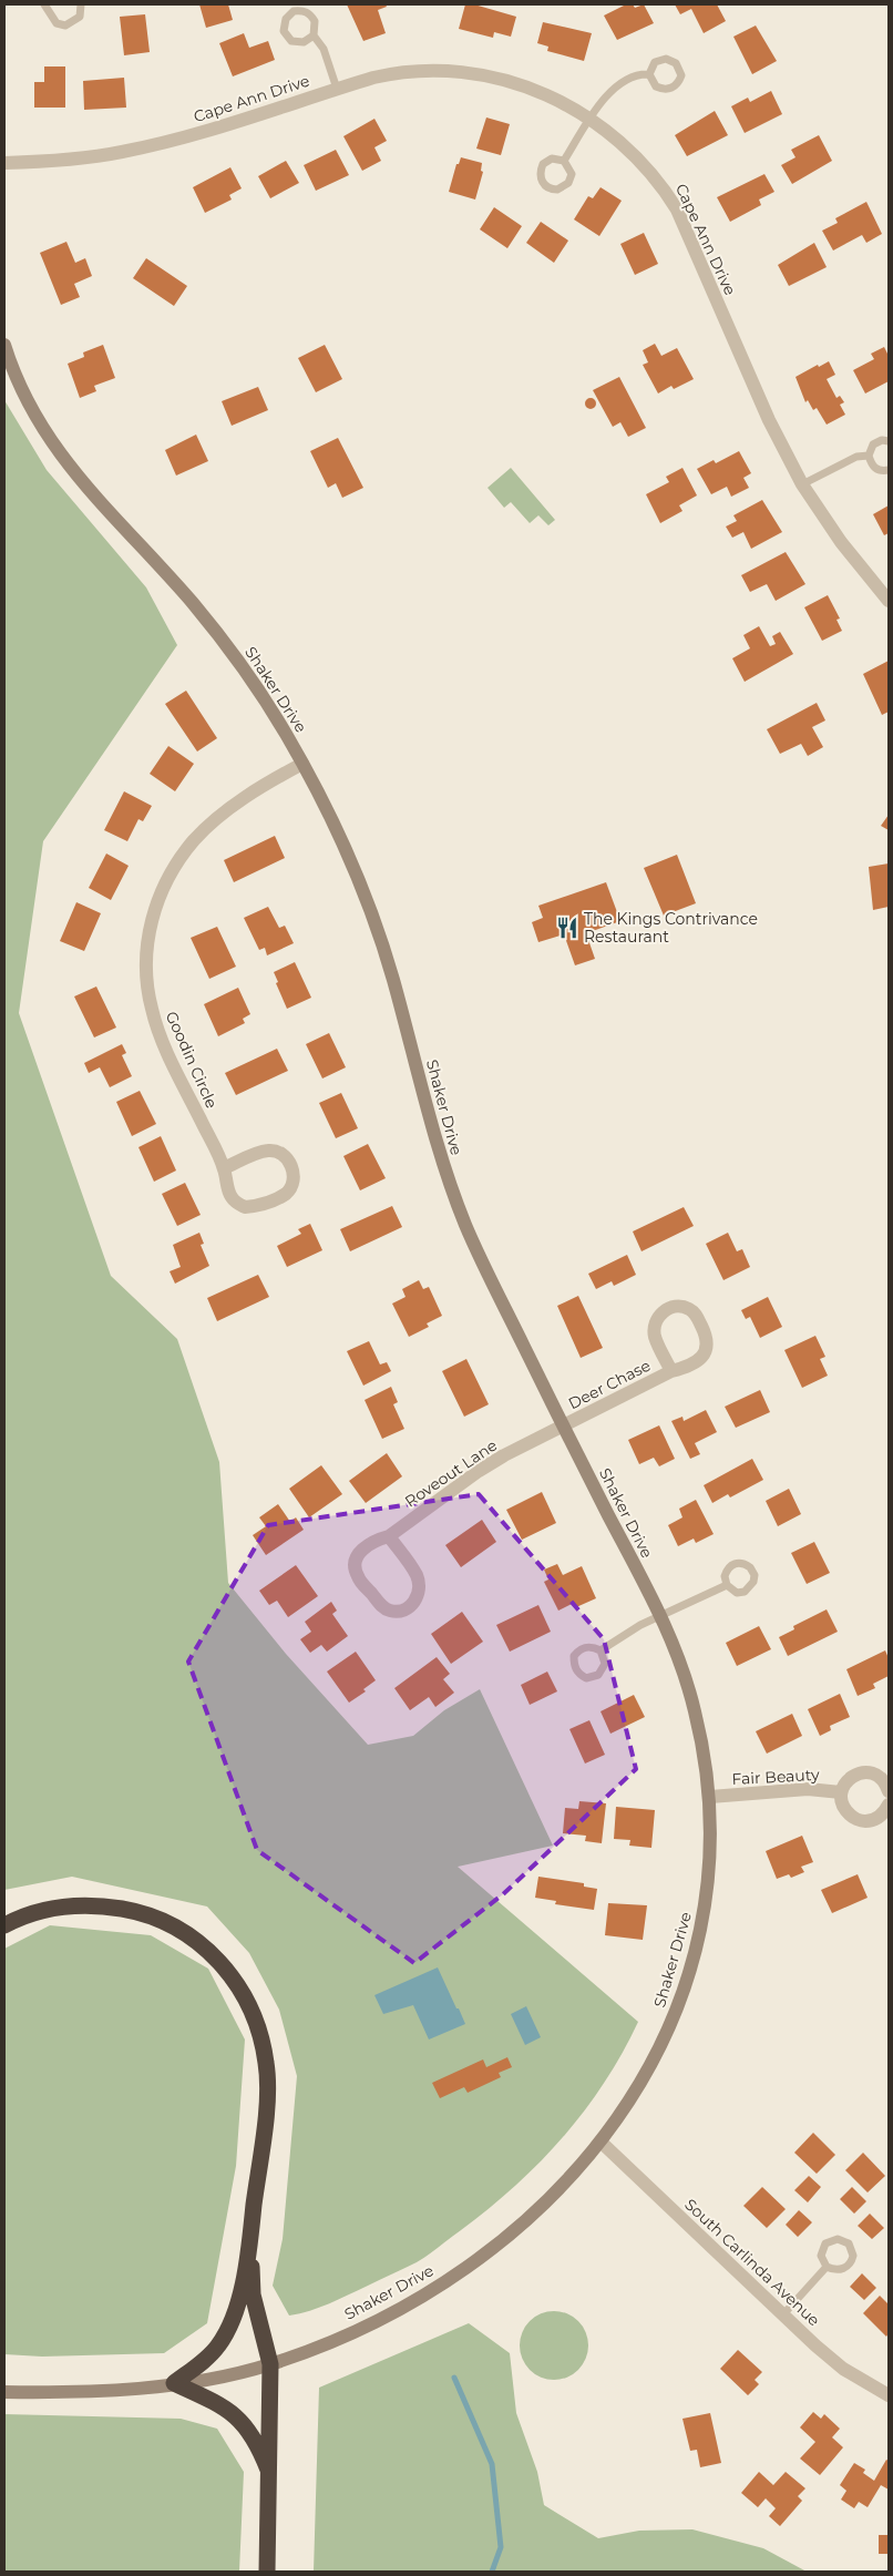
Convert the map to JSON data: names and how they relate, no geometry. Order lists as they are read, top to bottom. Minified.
{"streets":{"street":["Cape Ann Drive","Shaker Drive","Goodin Circle","Deer Chase","Roveout Lane","Fair Beauty","South Carlinda Avenue"]},"crossings":[["Shaker Drive","Goodin Circle"],["Shaker Drive","Deer Chase"],["Shaker Drive","Roveout Lane"],["Shaker Drive","Fair Beauty"],["Shaker Drive","South Carlinda Avenue"],["Deer Chase","Roveout Lane"]],"places":{"restaurant":["The Kings Contrivance Restaurant"]}}
